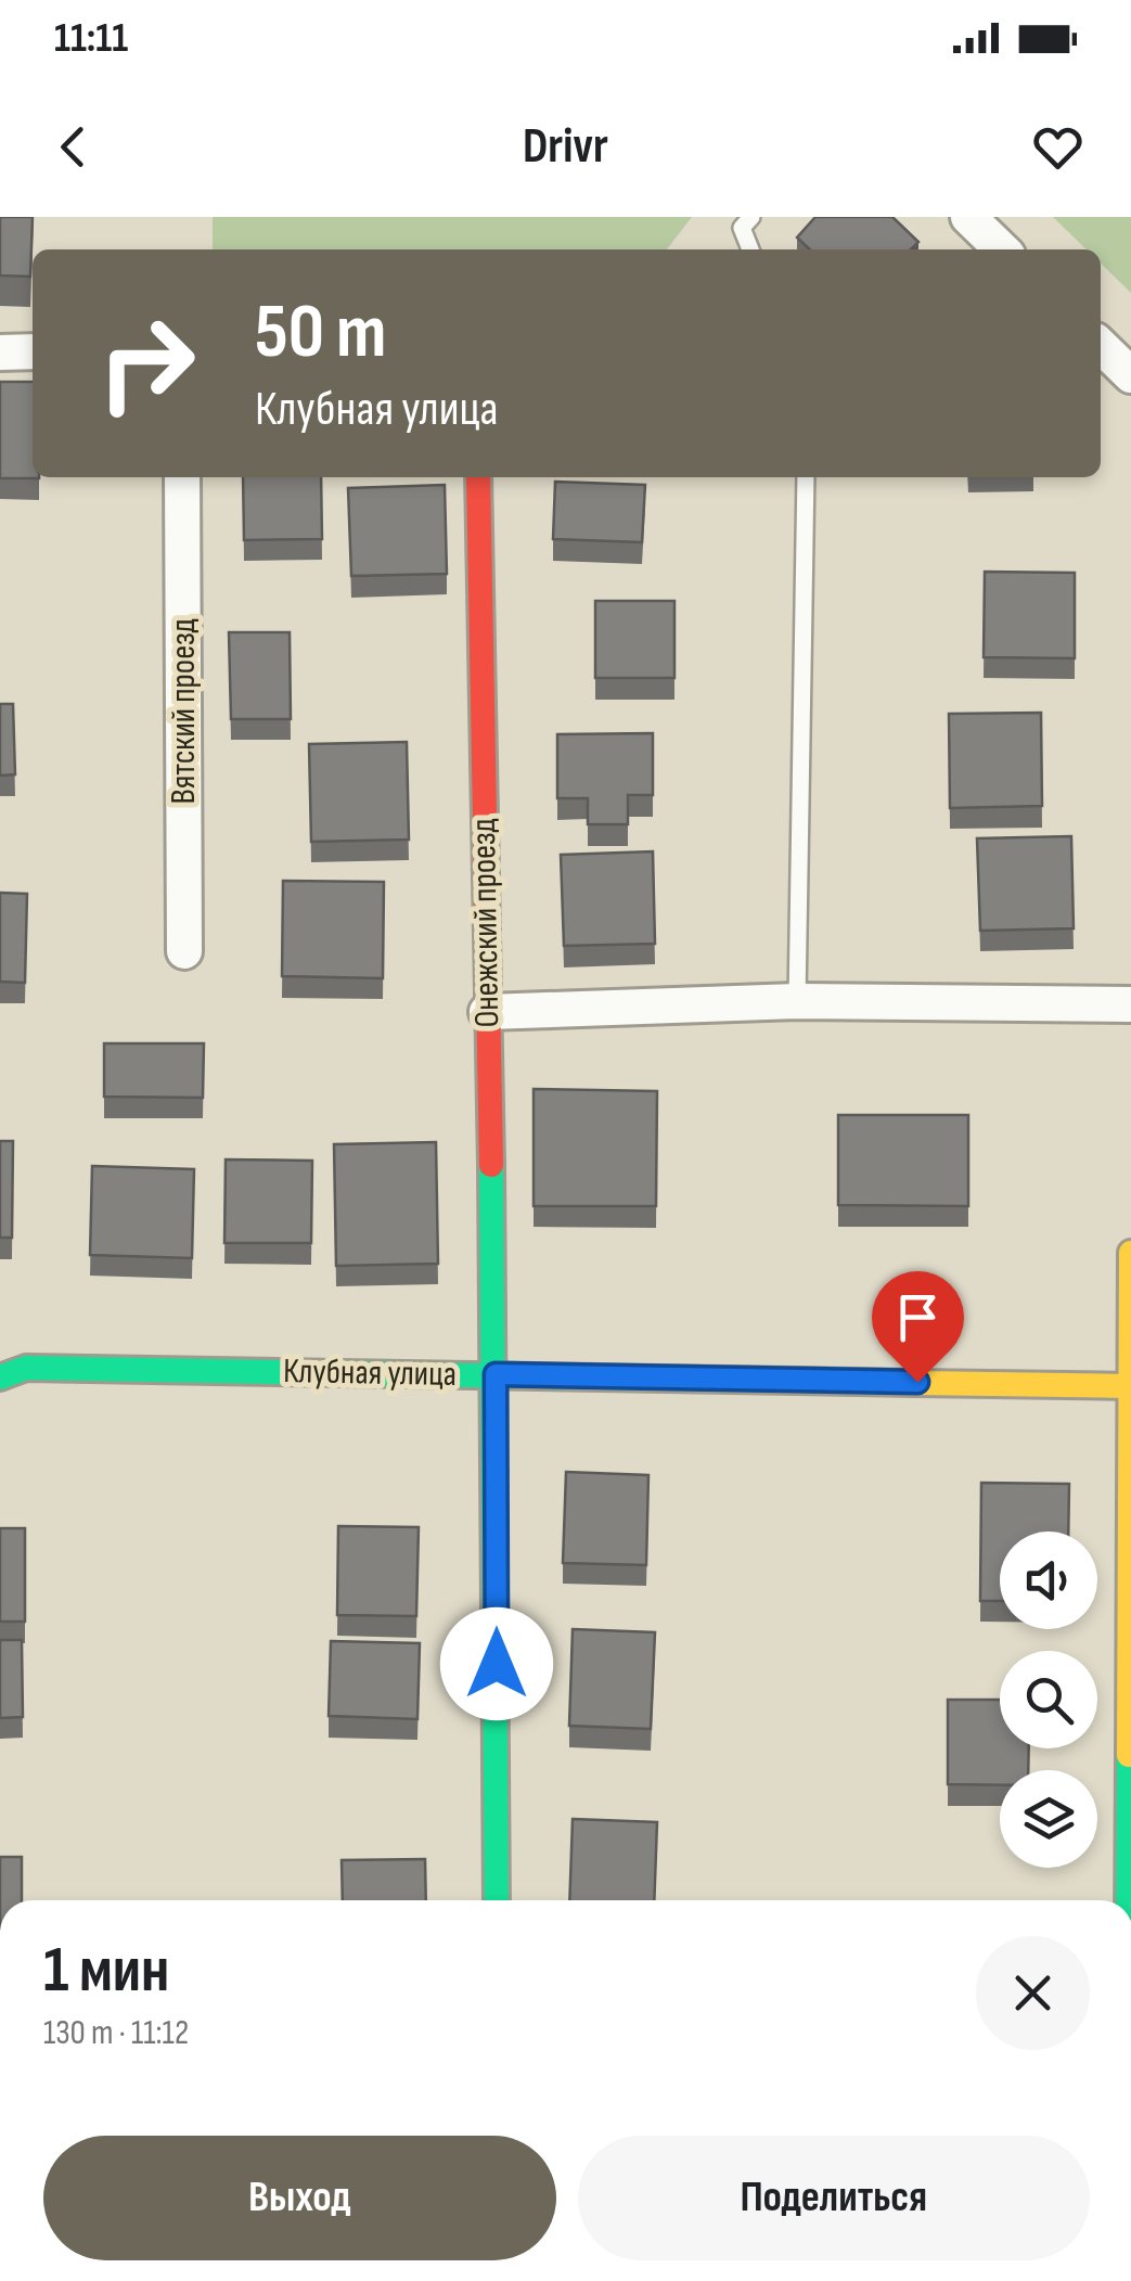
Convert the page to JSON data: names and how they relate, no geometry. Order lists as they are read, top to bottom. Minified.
{"streets":{"street":["Вятский проезд","Онежский проезд","Клубная улица"]},"crossings":[["Онежский проезд","Клубная улица"]],"page":{"status":"11:11","header":"Drivr","turn":["50 m","Клубная улица"],"heading":["1 мин","130 m · 11:12"],"buttons":["Выход","Поделиться"]}}
